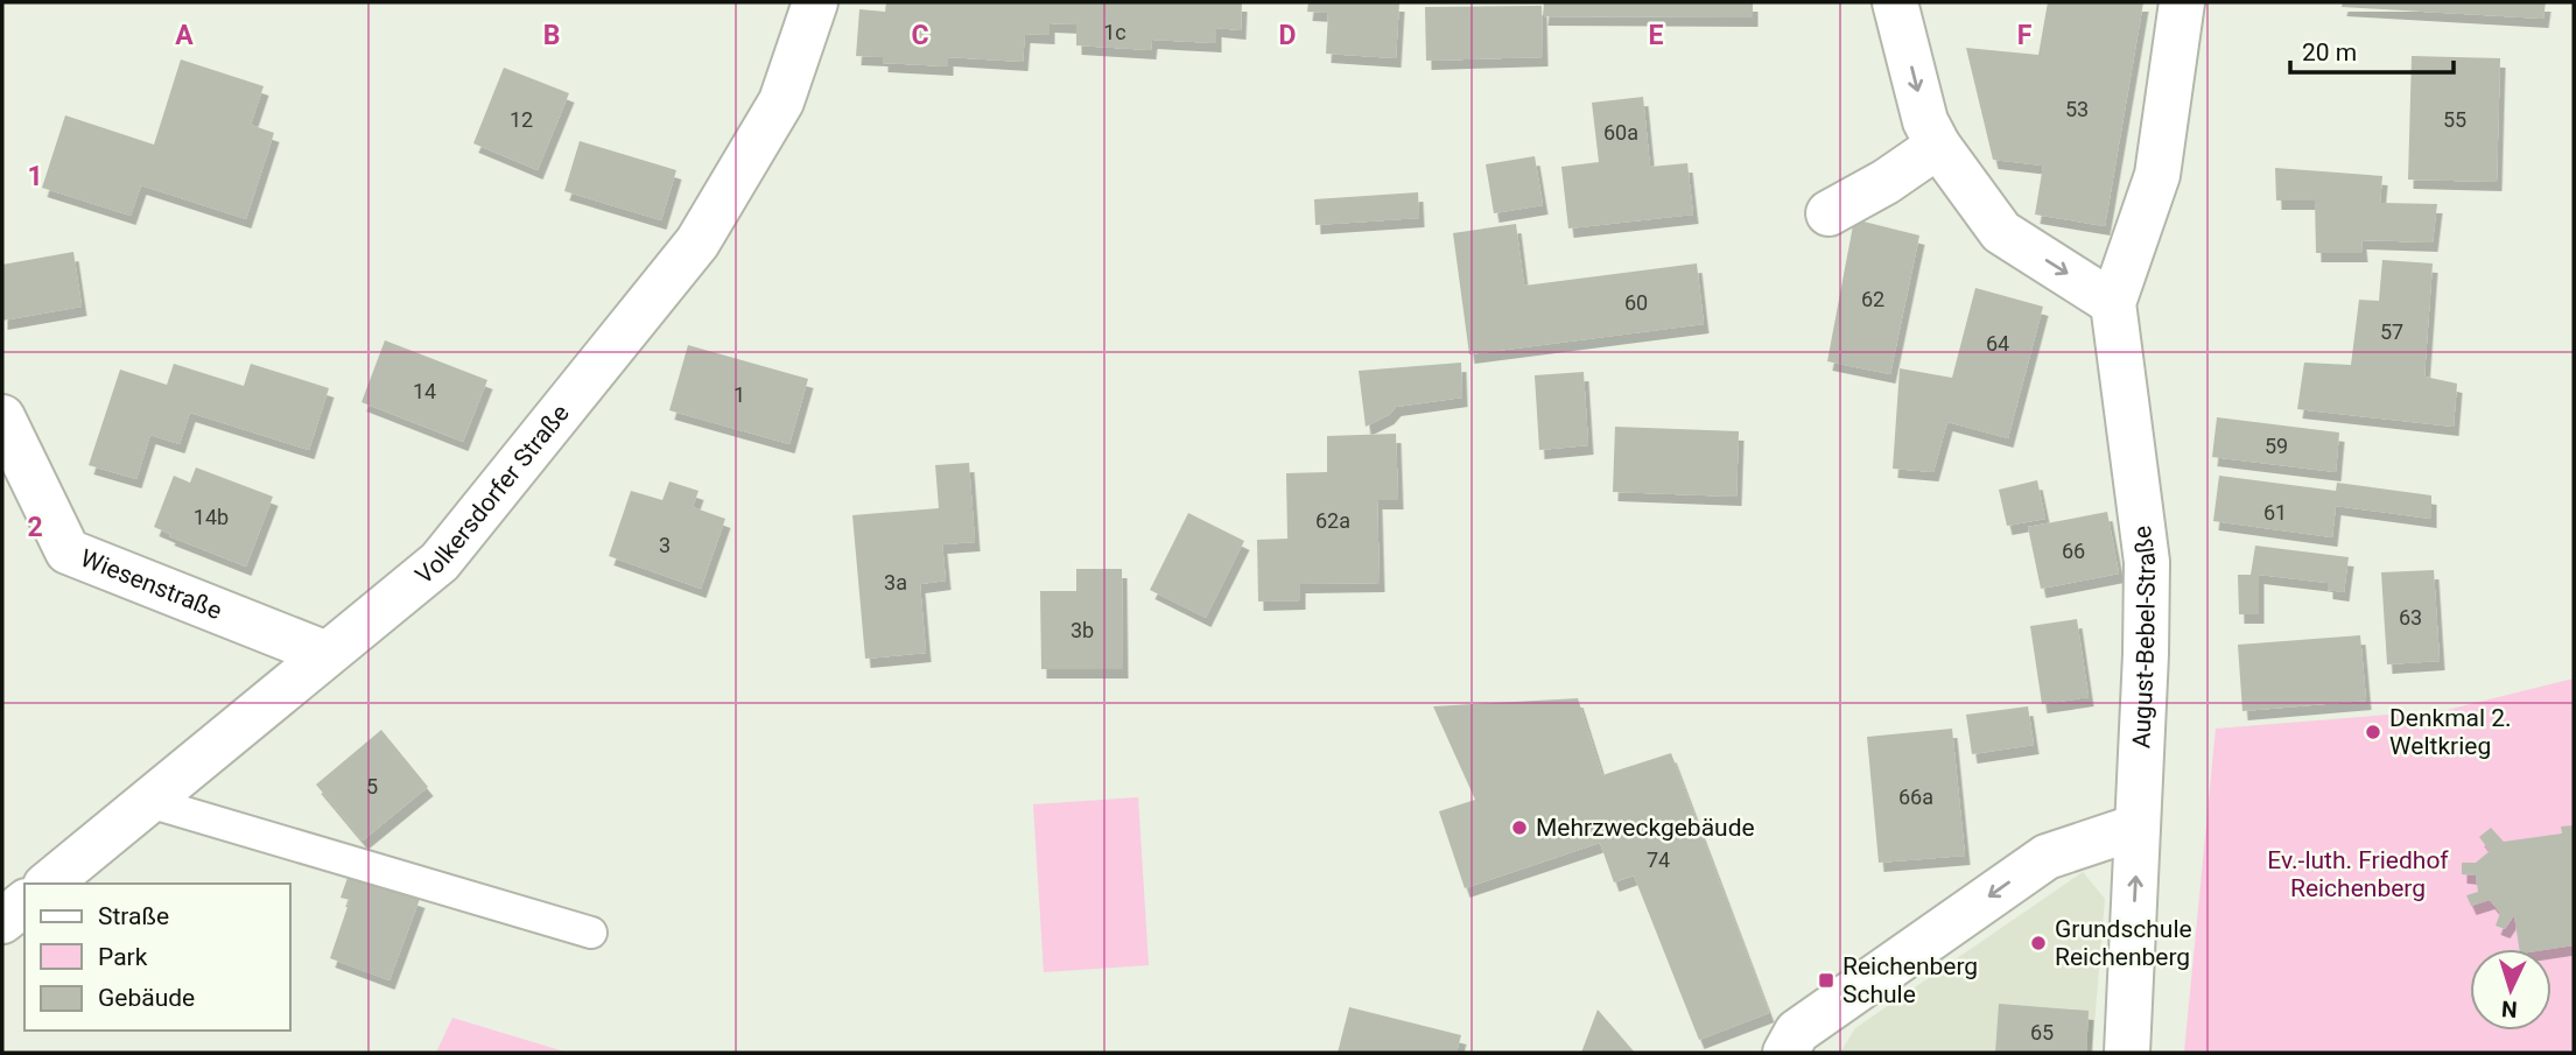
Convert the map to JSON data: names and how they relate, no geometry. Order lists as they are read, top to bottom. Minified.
{"streets":{"street":["Volkersdorfer Straße","Wiesenstraße","August-Bebel-Straße"]},"crossings":[["Volkersdorfer Straße","Wiesenstraße"]],"parks":["Ev.-luth. Friedhof Reichenberg"],"places":{"other":["Denkmal 2. Weltkrieg","Mehrzweckgebäude","Grundschule Reichenberg"],"transit":["Reichenberg Schule"]},"house_numbers":["1c","53","12","55","60a","62","60","57","64","14","1","59","61","14b","62a","3","66","3a","63","3b","5","66a","74","65"],"legend":["Straße","Park","Gebäude"],"scale_bar":"20 m","north":"bottom","grid":{"columns":["A","B","C","D","E","F"],"rows":["1","2"]}}
